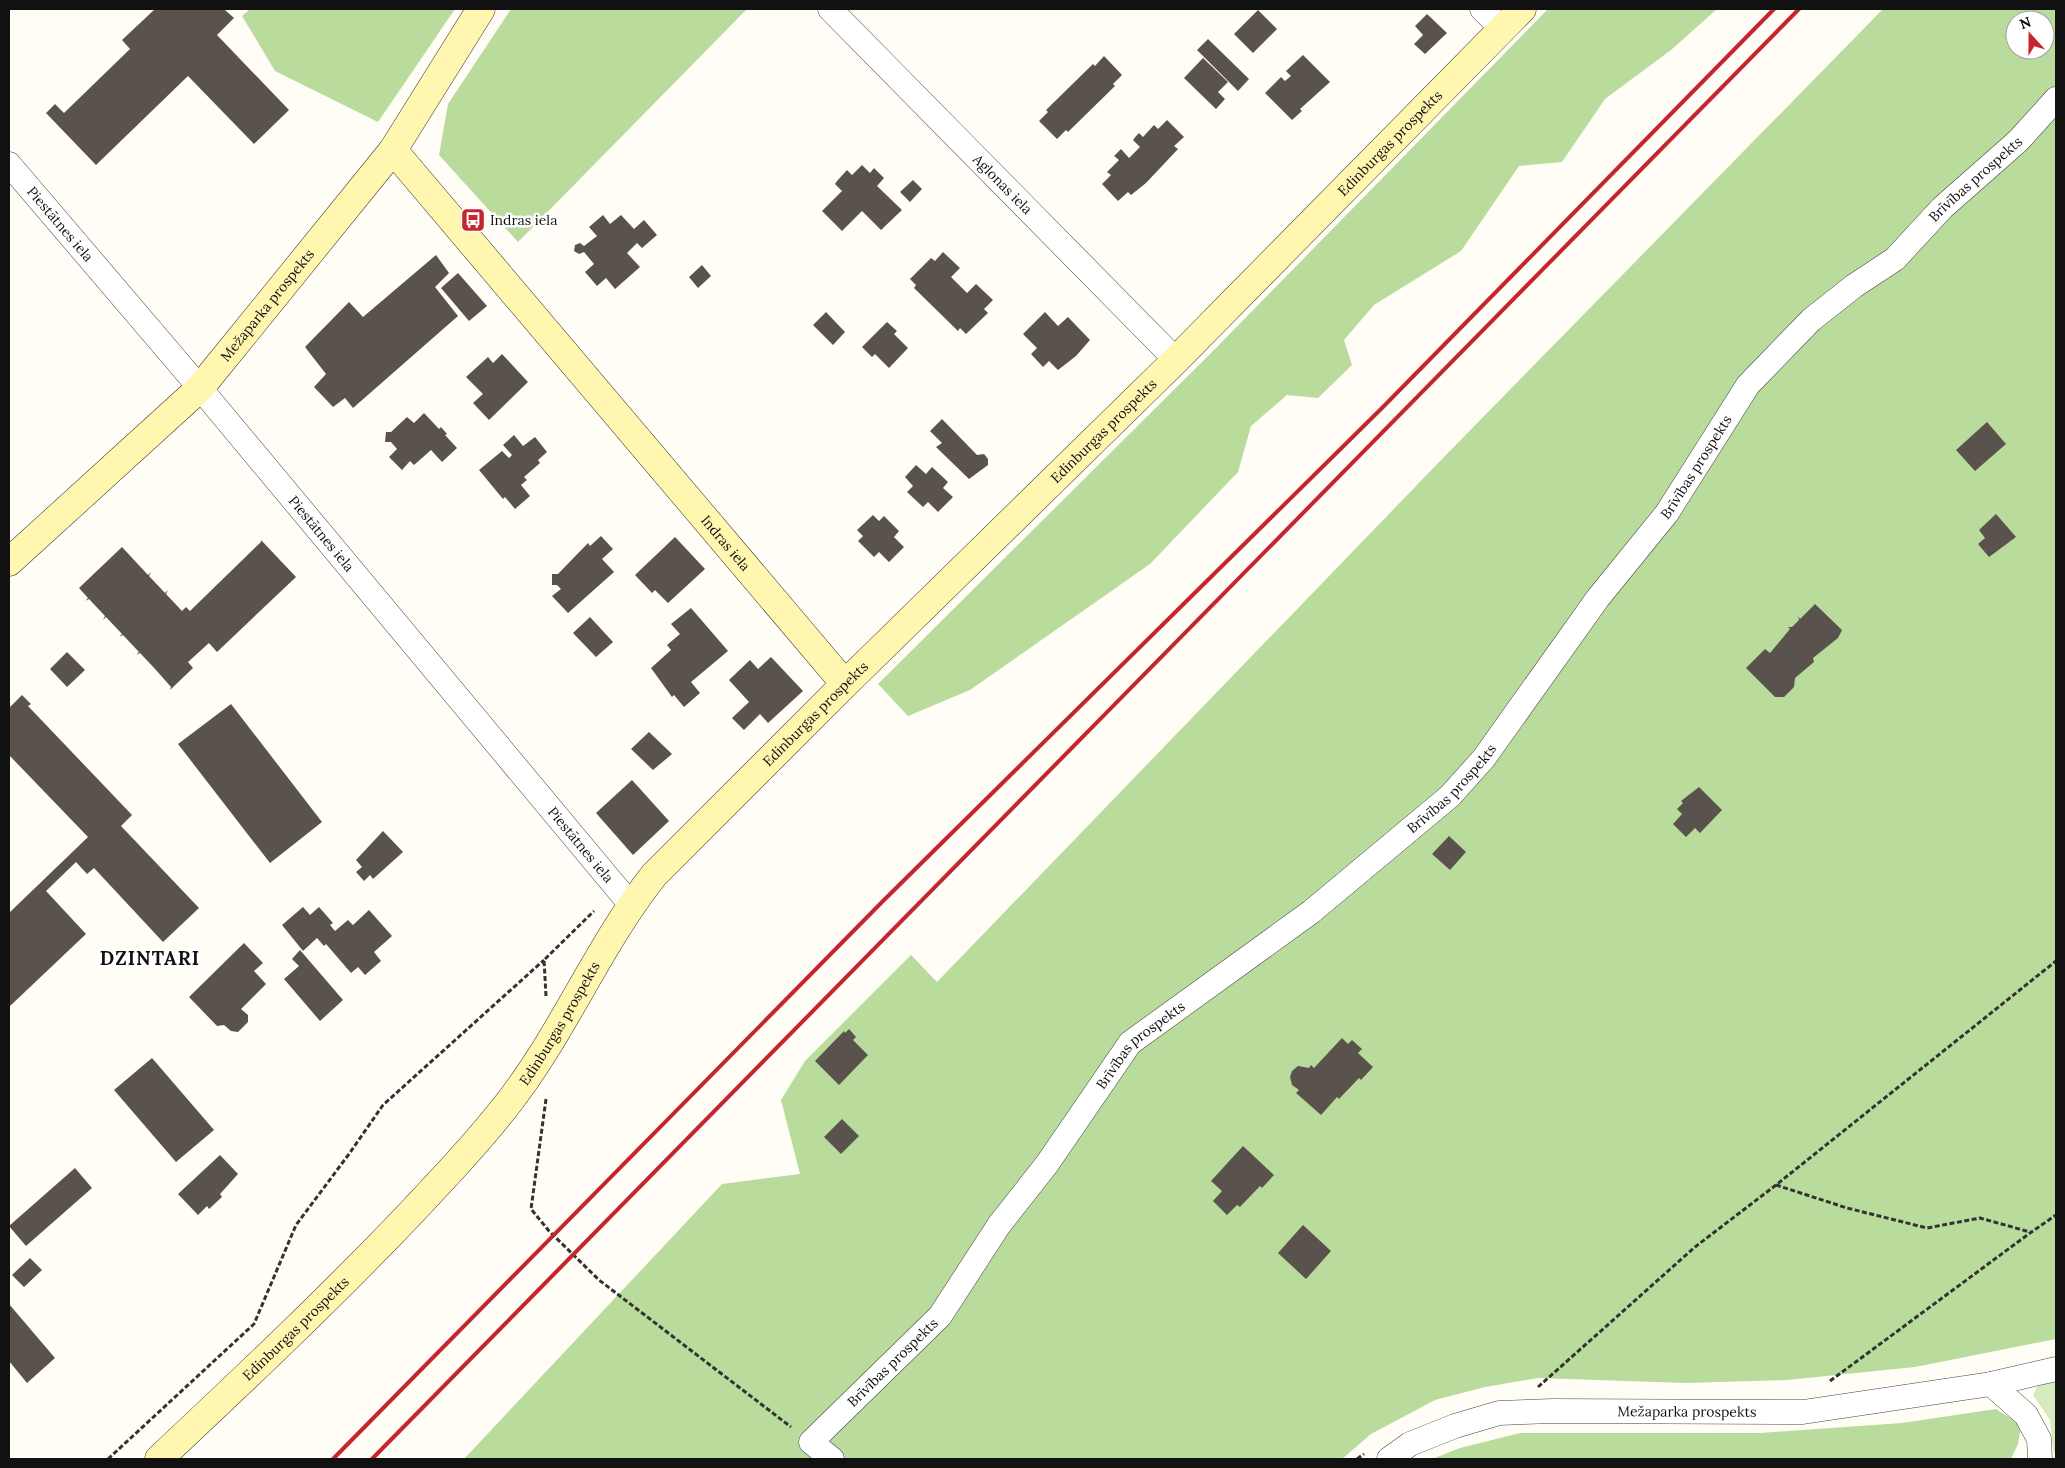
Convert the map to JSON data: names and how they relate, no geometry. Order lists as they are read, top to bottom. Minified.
{"streets":{"street":["Edinburgas prospekts","Brīvības prospekts","Aglonas iela","Piestātnes iela","Mežaparka prospekts","Indras iela"]},"crossings":[["Edinburgas prospekts","Aglonas iela"],["Edinburgas prospekts","Piestātnes iela"],["Edinburgas prospekts","Indras iela"],["Piestātnes iela","Mežaparka prospekts"],["Mežaparka prospekts","Indras iela"]],"districts":["DZINTARI"],"places":{"bus stop":["Indras iela"]},"north":"top"}
